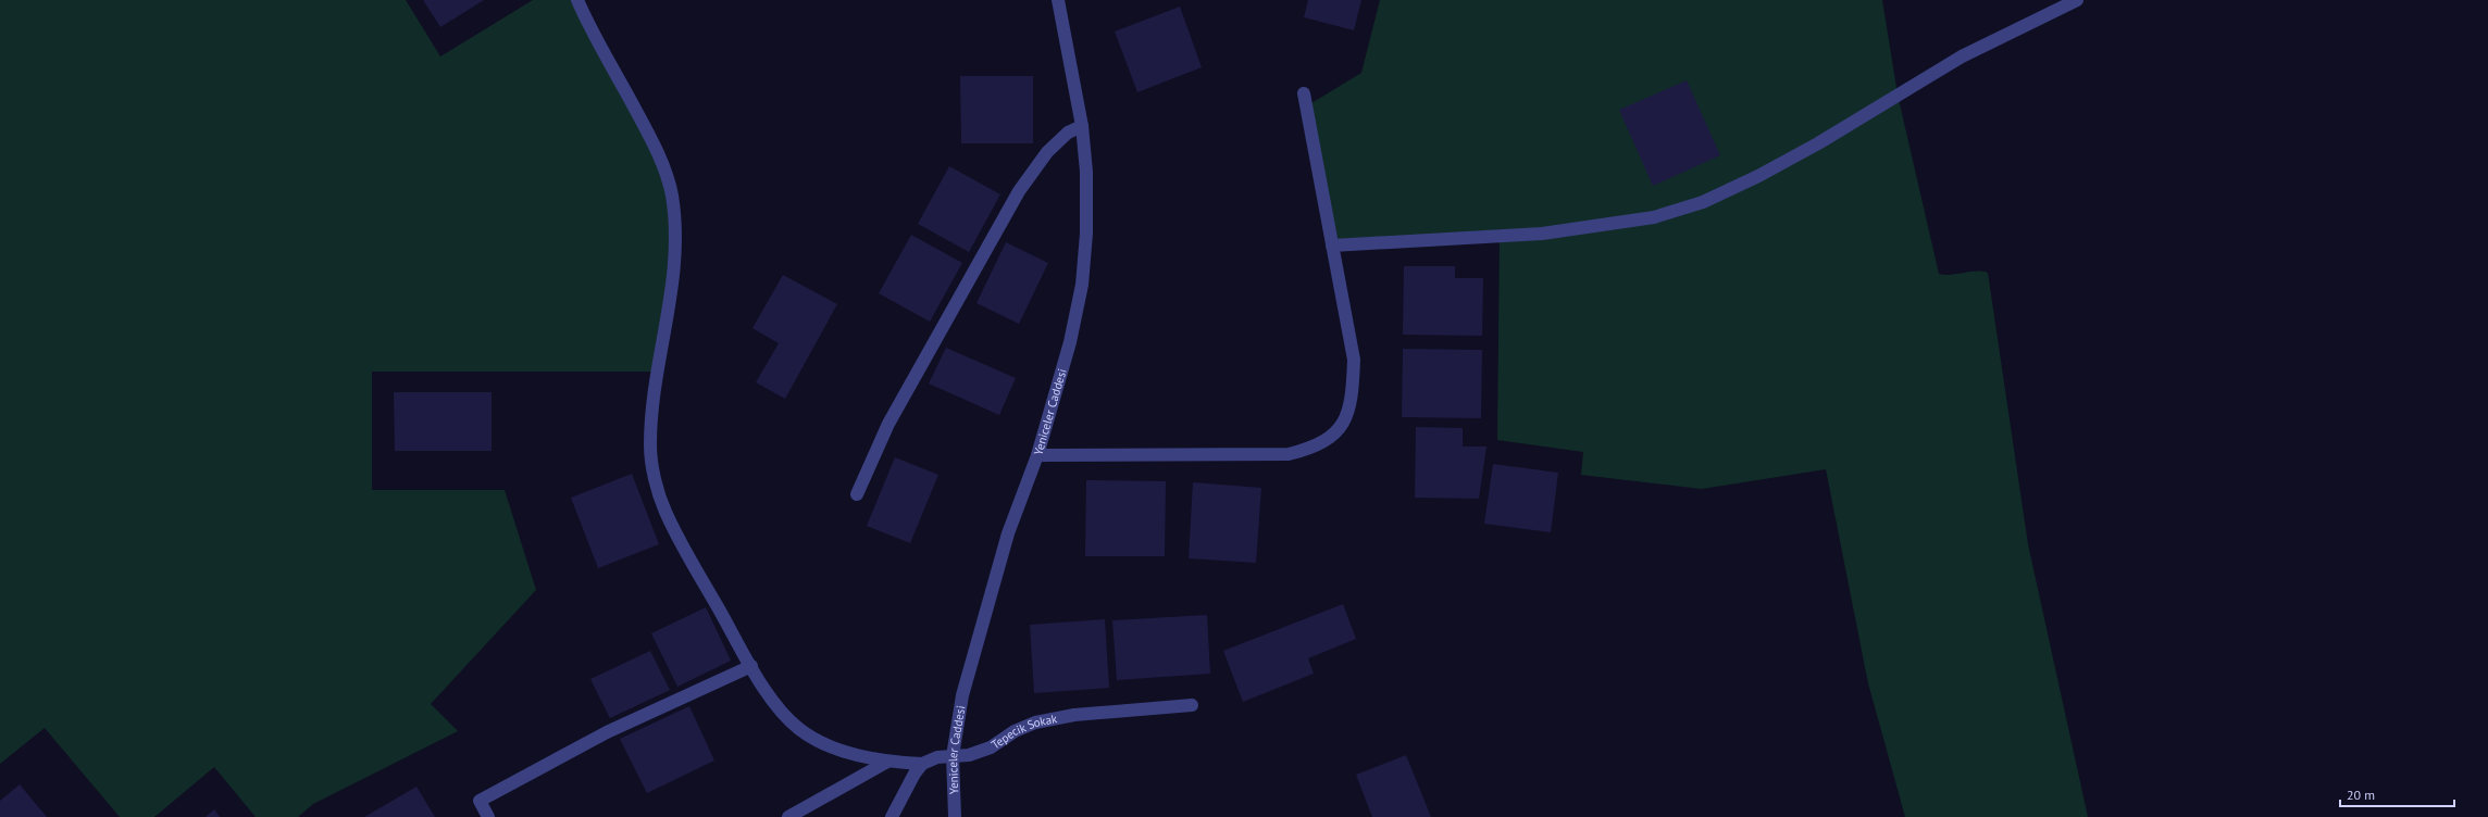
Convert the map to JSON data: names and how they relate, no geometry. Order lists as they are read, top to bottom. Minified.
{"streets":{"street":["Yeniceler Caddesi","Tepecik Sokak"]},"crossings":[["Yeniceler Caddesi","Tepecik Sokak"]],"scale_bar":"20 m"}
